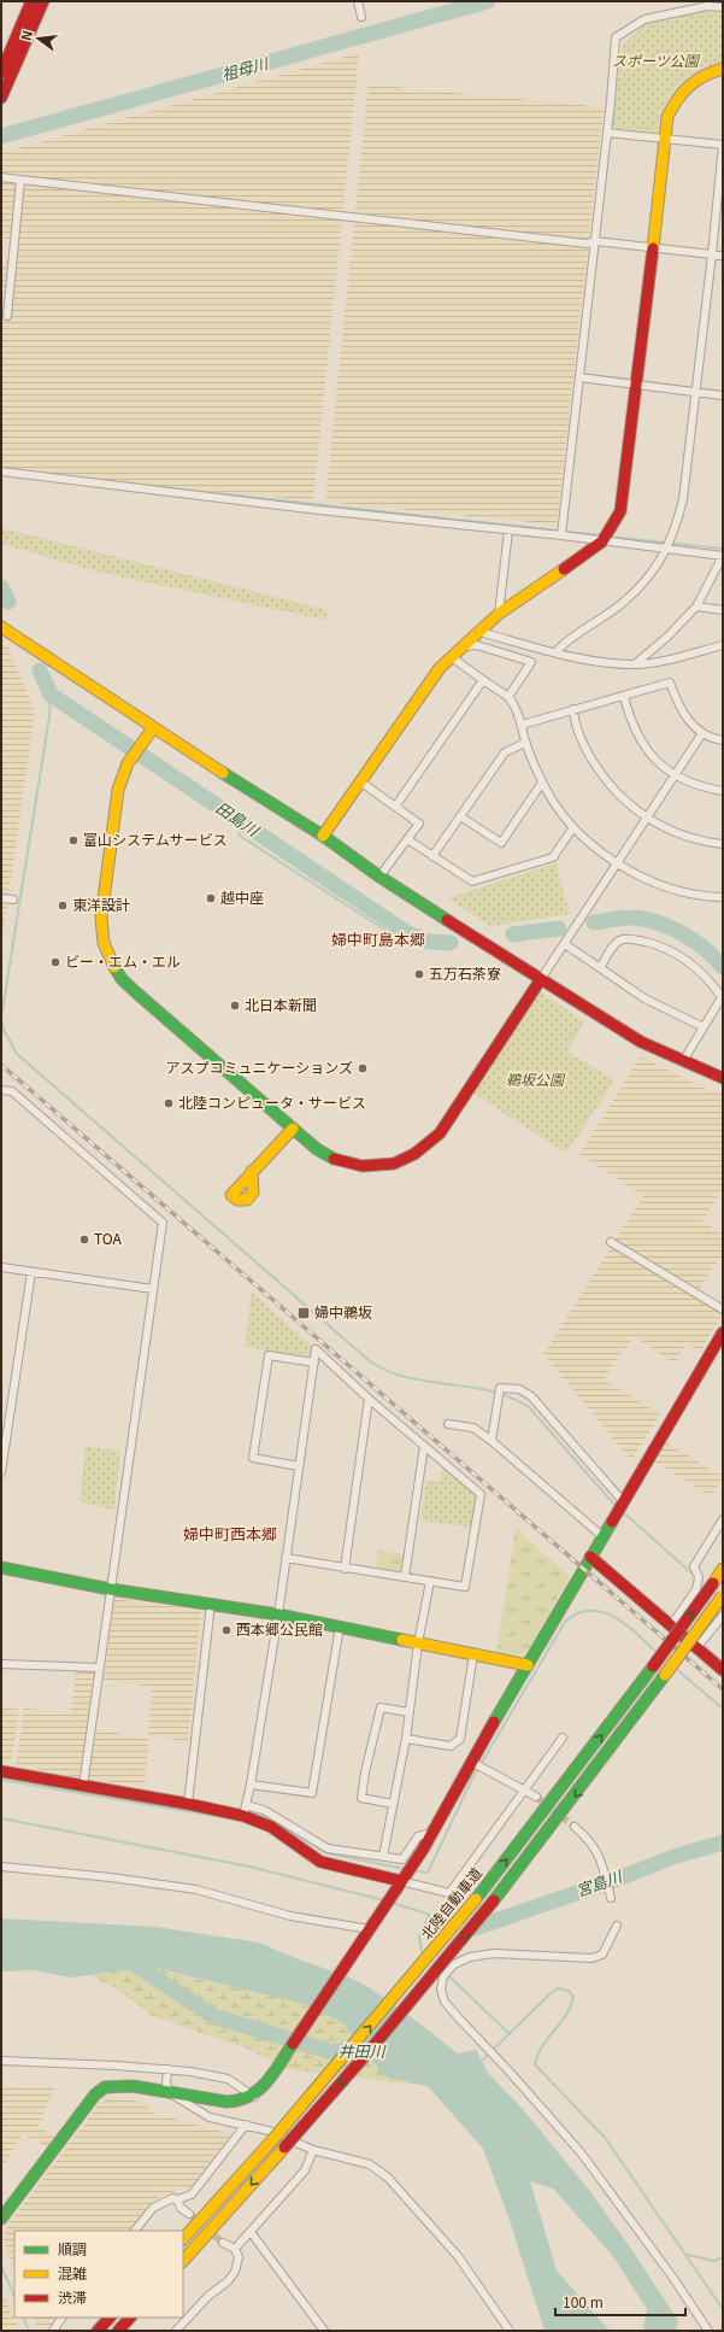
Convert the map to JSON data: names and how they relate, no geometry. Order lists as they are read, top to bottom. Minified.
{"streets":{"main road":["北陸自動車道"]},"districts":["婦中町島本郷","婦中町西本郷"],"water":["祖母川","田島川","宮島川","井田川"],"parks":["スポーツ公園","鵜坂公園"],"places":{"other":["富山システムサービス","越中座","東洋設計","ビー・エム・エル","五万石茶寮","北日本新聞","アスプコミュニケーションズ","北陸コンピュータ・サービス","TOA","西本郷公民館"],"transit":["婦中鵜坂"]},"legend":["順調","混雑","渋滞"],"scale_bar":"100 m","north":"left"}
